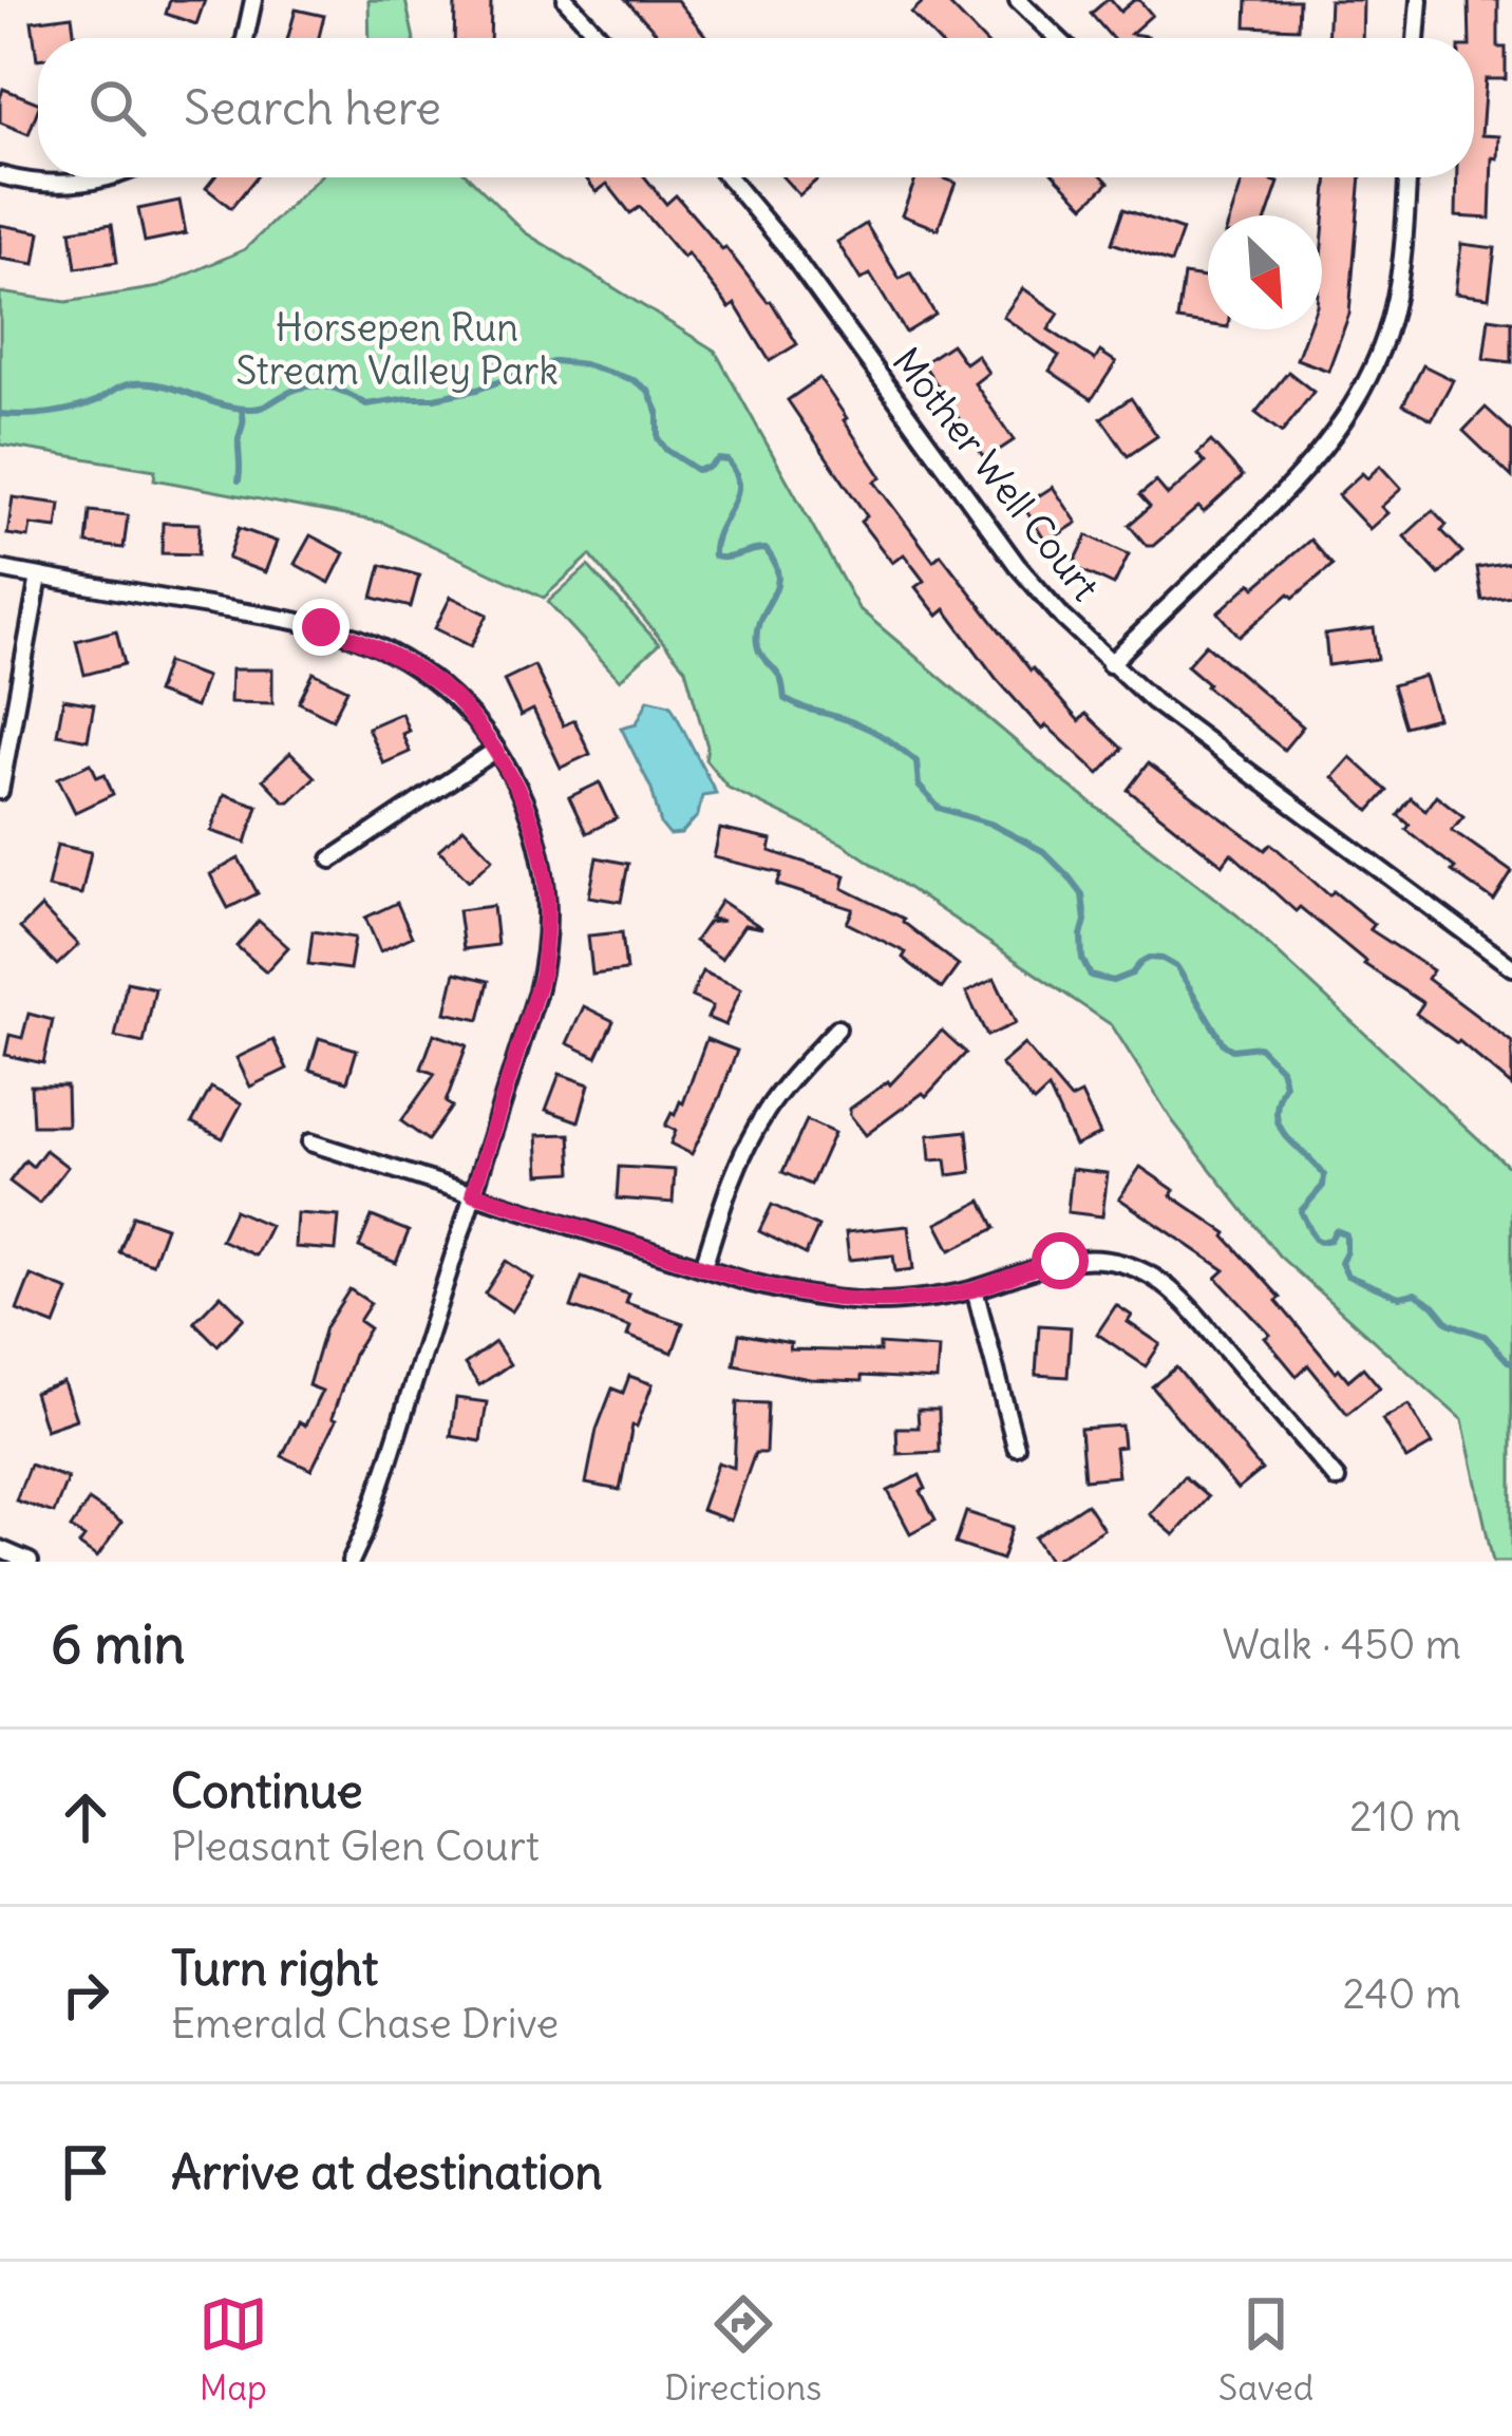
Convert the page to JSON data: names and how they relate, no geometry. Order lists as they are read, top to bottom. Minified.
{"streets":{"street":["Mother Well Court"]},"parks":["Horsepen Run Stream Valley Park"],"north":"bottom right","page":{"search":"Search here","heading":["6 min","Walk · 450 m"],"list":[["Continue","Pleasant Glen Court","210 m"],["Turn right","Emerald Chase Drive","240 m"],"Arrive at destination"],"nav":["Map","Directions","Saved"]}}
